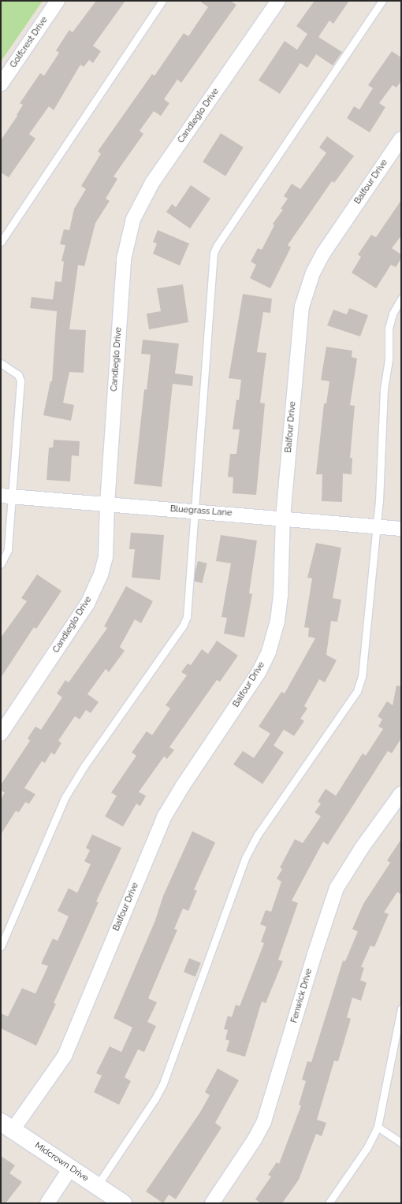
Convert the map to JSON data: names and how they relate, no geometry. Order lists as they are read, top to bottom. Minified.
{"streets":{"street":["Golfcrest Drive","Candleglo Drive","Balfour Drive","Bluegrass Lane","Fenwick Drive","Midcrown Drive"]},"crossings":[["Candleglo Drive","Bluegrass Lane"],["Balfour Drive","Bluegrass Lane"],["Balfour Drive","Midcrown Drive"]]}
